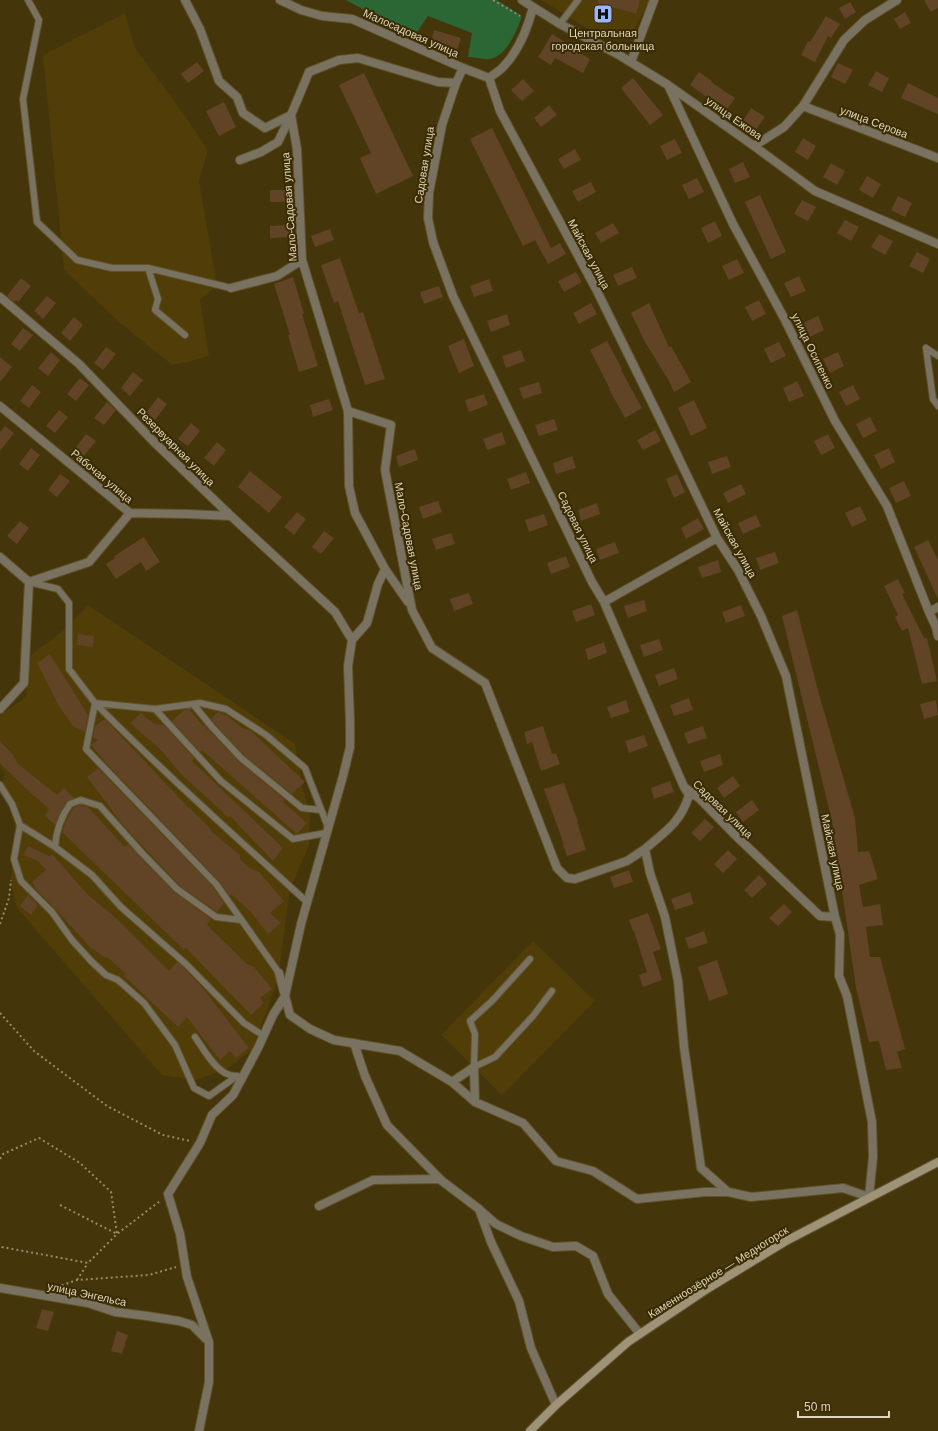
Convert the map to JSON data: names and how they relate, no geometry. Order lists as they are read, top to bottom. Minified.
{"streets":{"main road":["Каменноозёрное — Медногорск"],"street":["Малосадовая улица","улица Ежова","улица Серова","Садовая улица","Мало-Садовая улица","Майская улица","улица Осипенко","Резервуарная улица","Рабочая улица","улица Энгельса"]},"crossings":[["Малосадовая улица","Майская улица"],["улица Ежова","улица Осипенко"],["Садовая улица","Мало-Садовая улица"],["Садовая улица","Майская улица"],["Майская улица","Каменноозёрное — Медногорск"],["Резервуарная улица","Рабочая улица"]],"places":{"hospital":["Центральная городская больница"]},"scale_bar":"50 m"}
